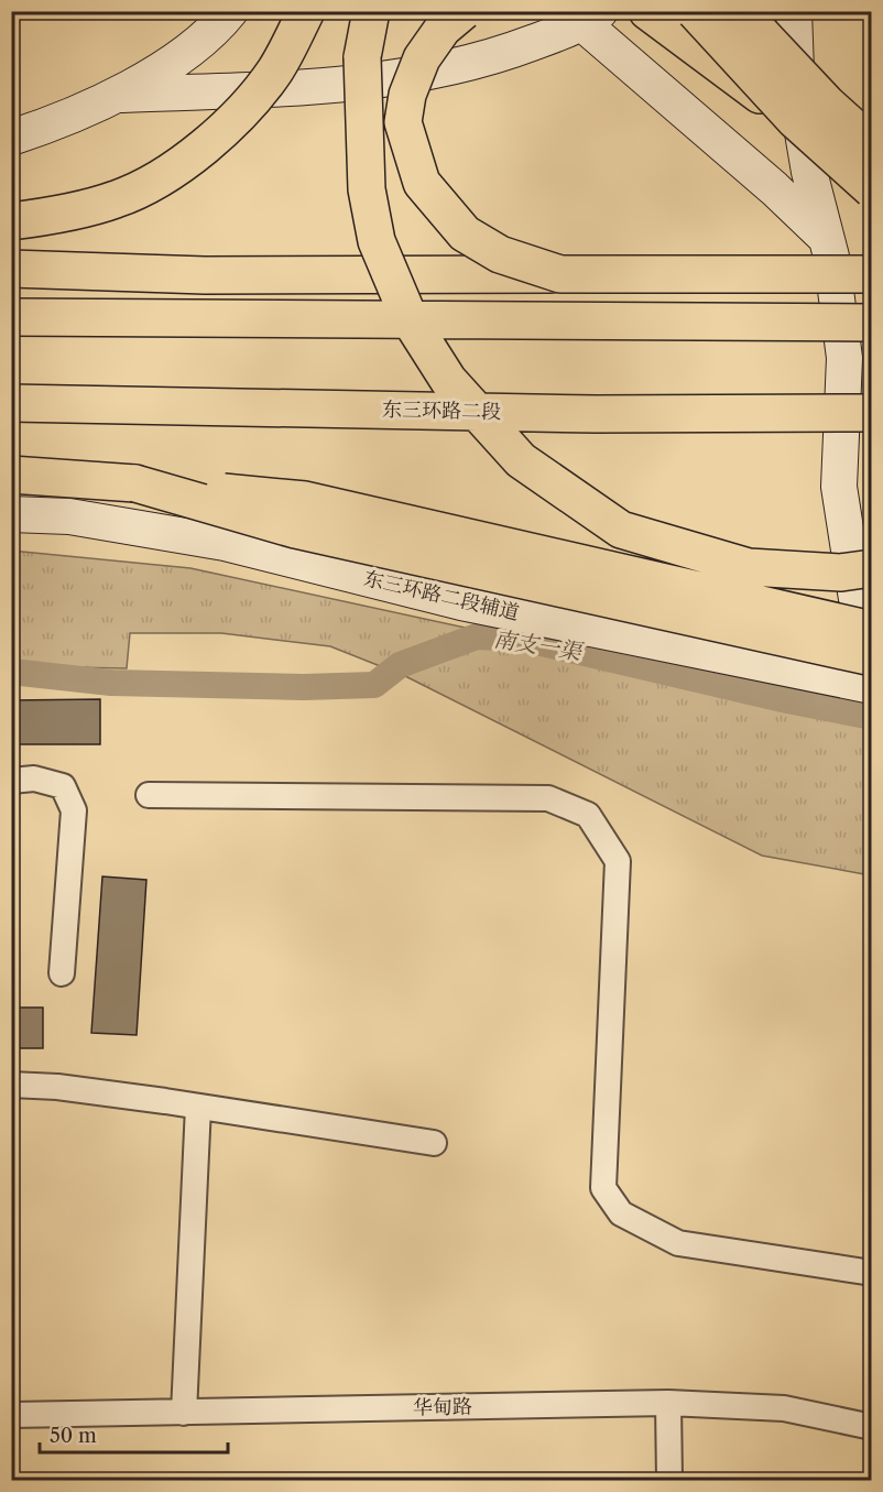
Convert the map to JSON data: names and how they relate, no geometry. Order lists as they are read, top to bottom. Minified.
{"streets":{"main road":["东三环路二段","东三环路二段辅道"],"street":["华甸路"]},"water":["南支一渠"],"scale_bar":"50 m"}
